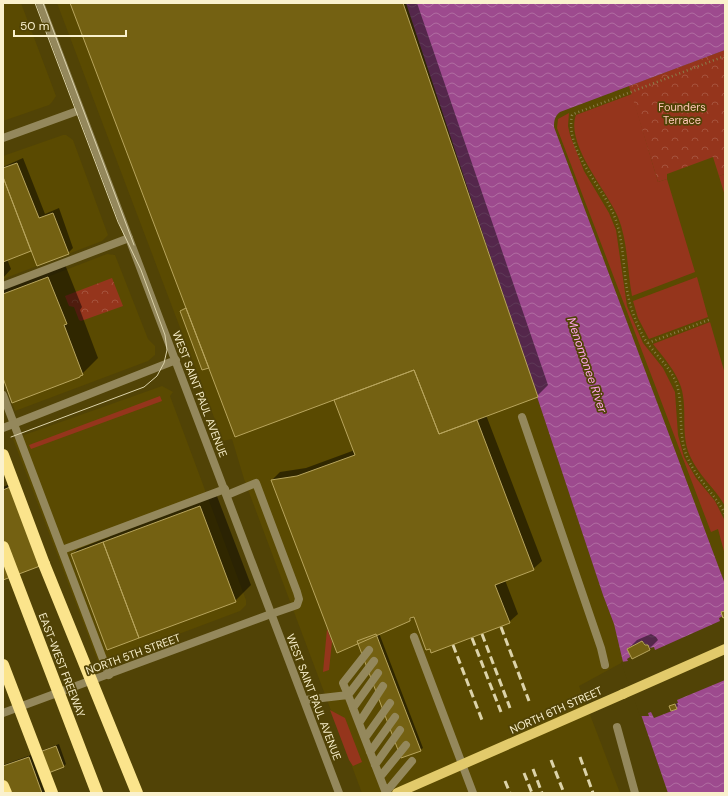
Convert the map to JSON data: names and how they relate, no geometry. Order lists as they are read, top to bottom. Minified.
{"streets":{"highway":["EAST-WEST FREEWAY"],"main road":["NORTH 6TH STREET"],"street":["WEST SAINT PAUL AVENUE","NORTH 5TH STREET"]},"crossings":[["WEST SAINT PAUL AVENUE","NORTH 5TH STREET"]],"water":["Menomonee River"],"parks":["Founders Terrace"],"scale_bar":"50 m"}
